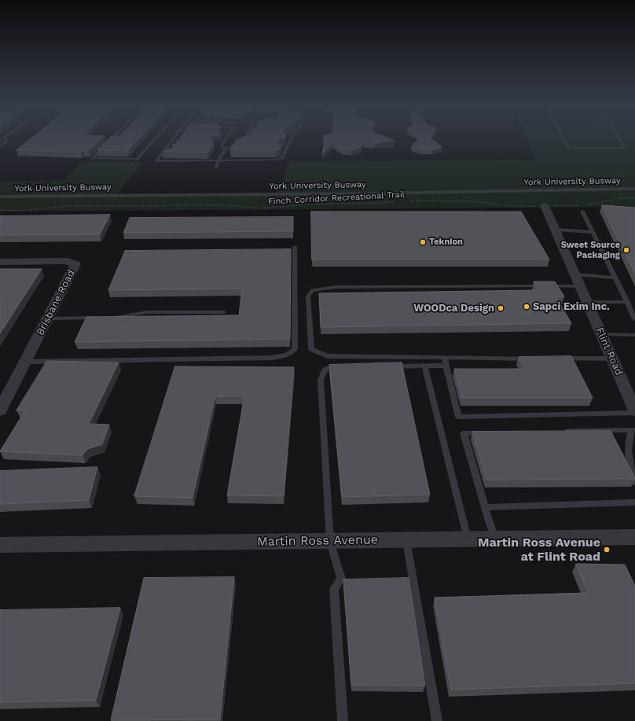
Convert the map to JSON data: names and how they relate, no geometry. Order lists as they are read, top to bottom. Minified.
{"streets":{"street":["Brisbane Road","Flint Road","Martin Ross Avenue"],"lane":["York University Busway"],"path":["Finch Corridor Recreational Trail"]},"crossings":[["Finch Corridor Recreational Trail","Flint Road"]],"places":["Teknion","Sweet Source Packaging","Sapci Exim Inc.","WOODca Design","Martin Ross Avenue at Flint Road"]}
